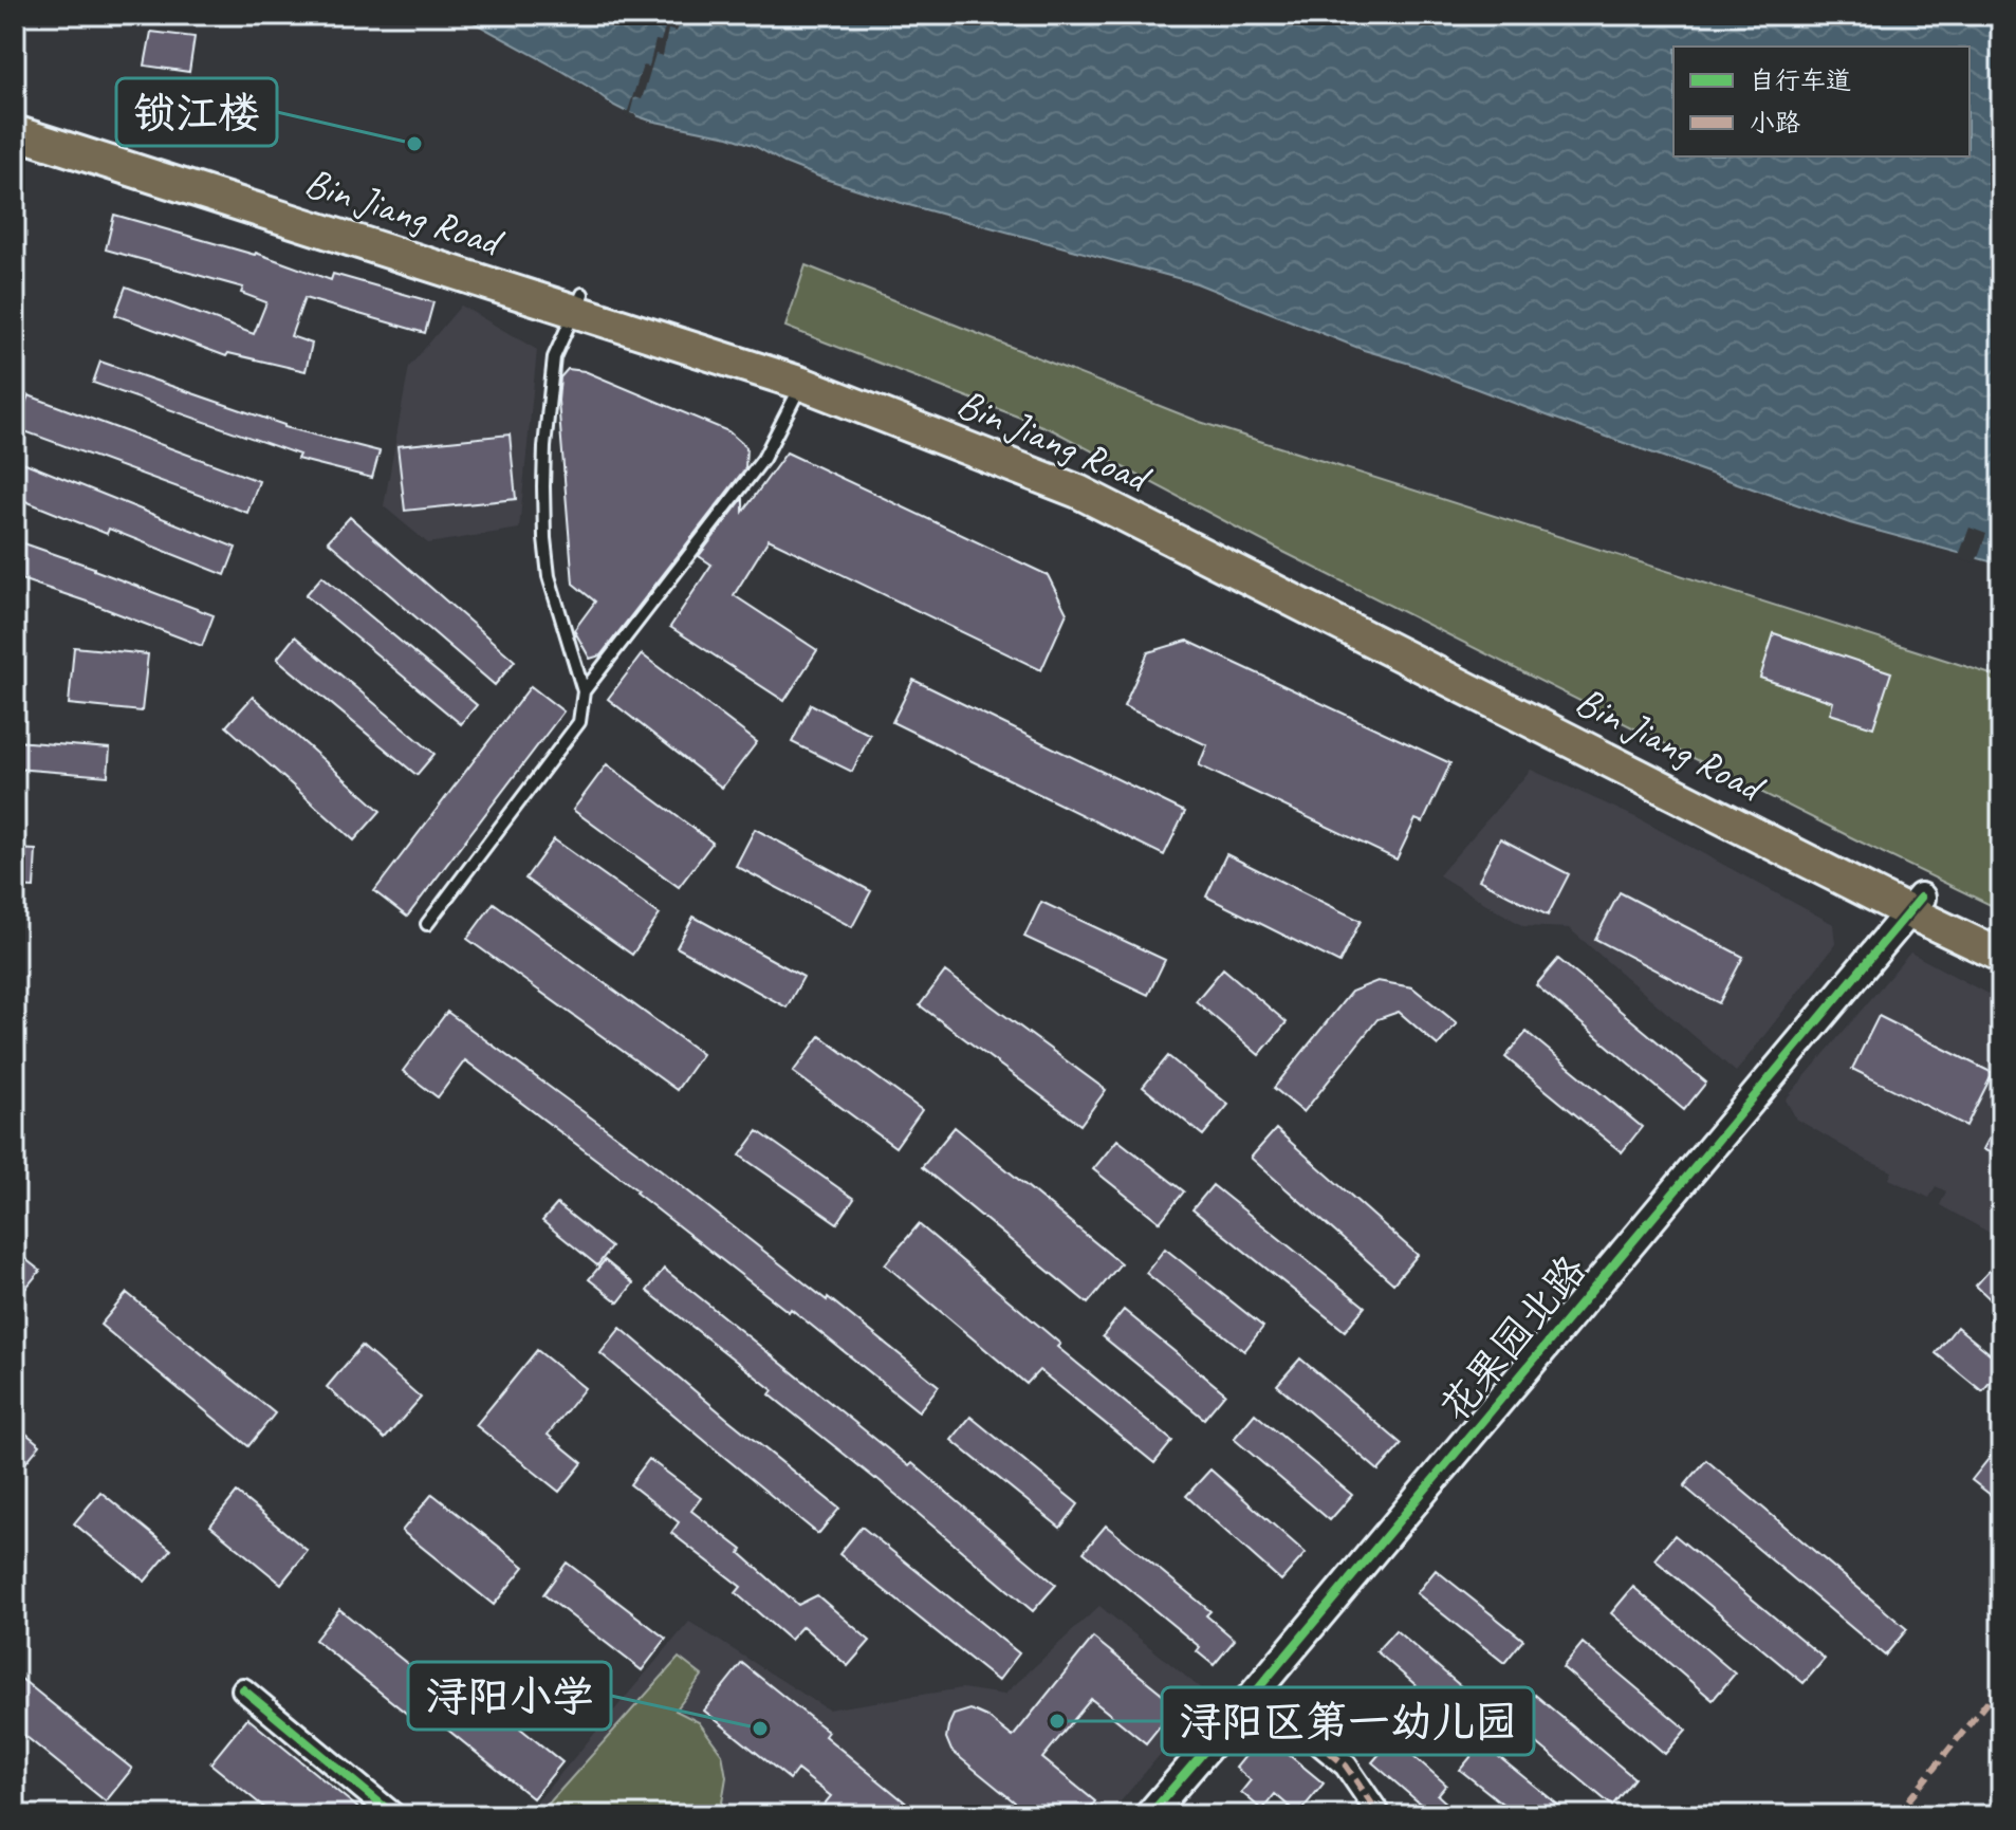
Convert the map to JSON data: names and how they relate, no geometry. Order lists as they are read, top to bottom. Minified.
{"streets":{"main road":["Bin Jiang Road"],"street":["花果园北路"]},"crossings":[["Bin Jiang Road","花果园北路"]],"places":["锁江楼","浔阳区第一幼儿园","浔阳小学"],"legend":["自行车道","小路"]}
